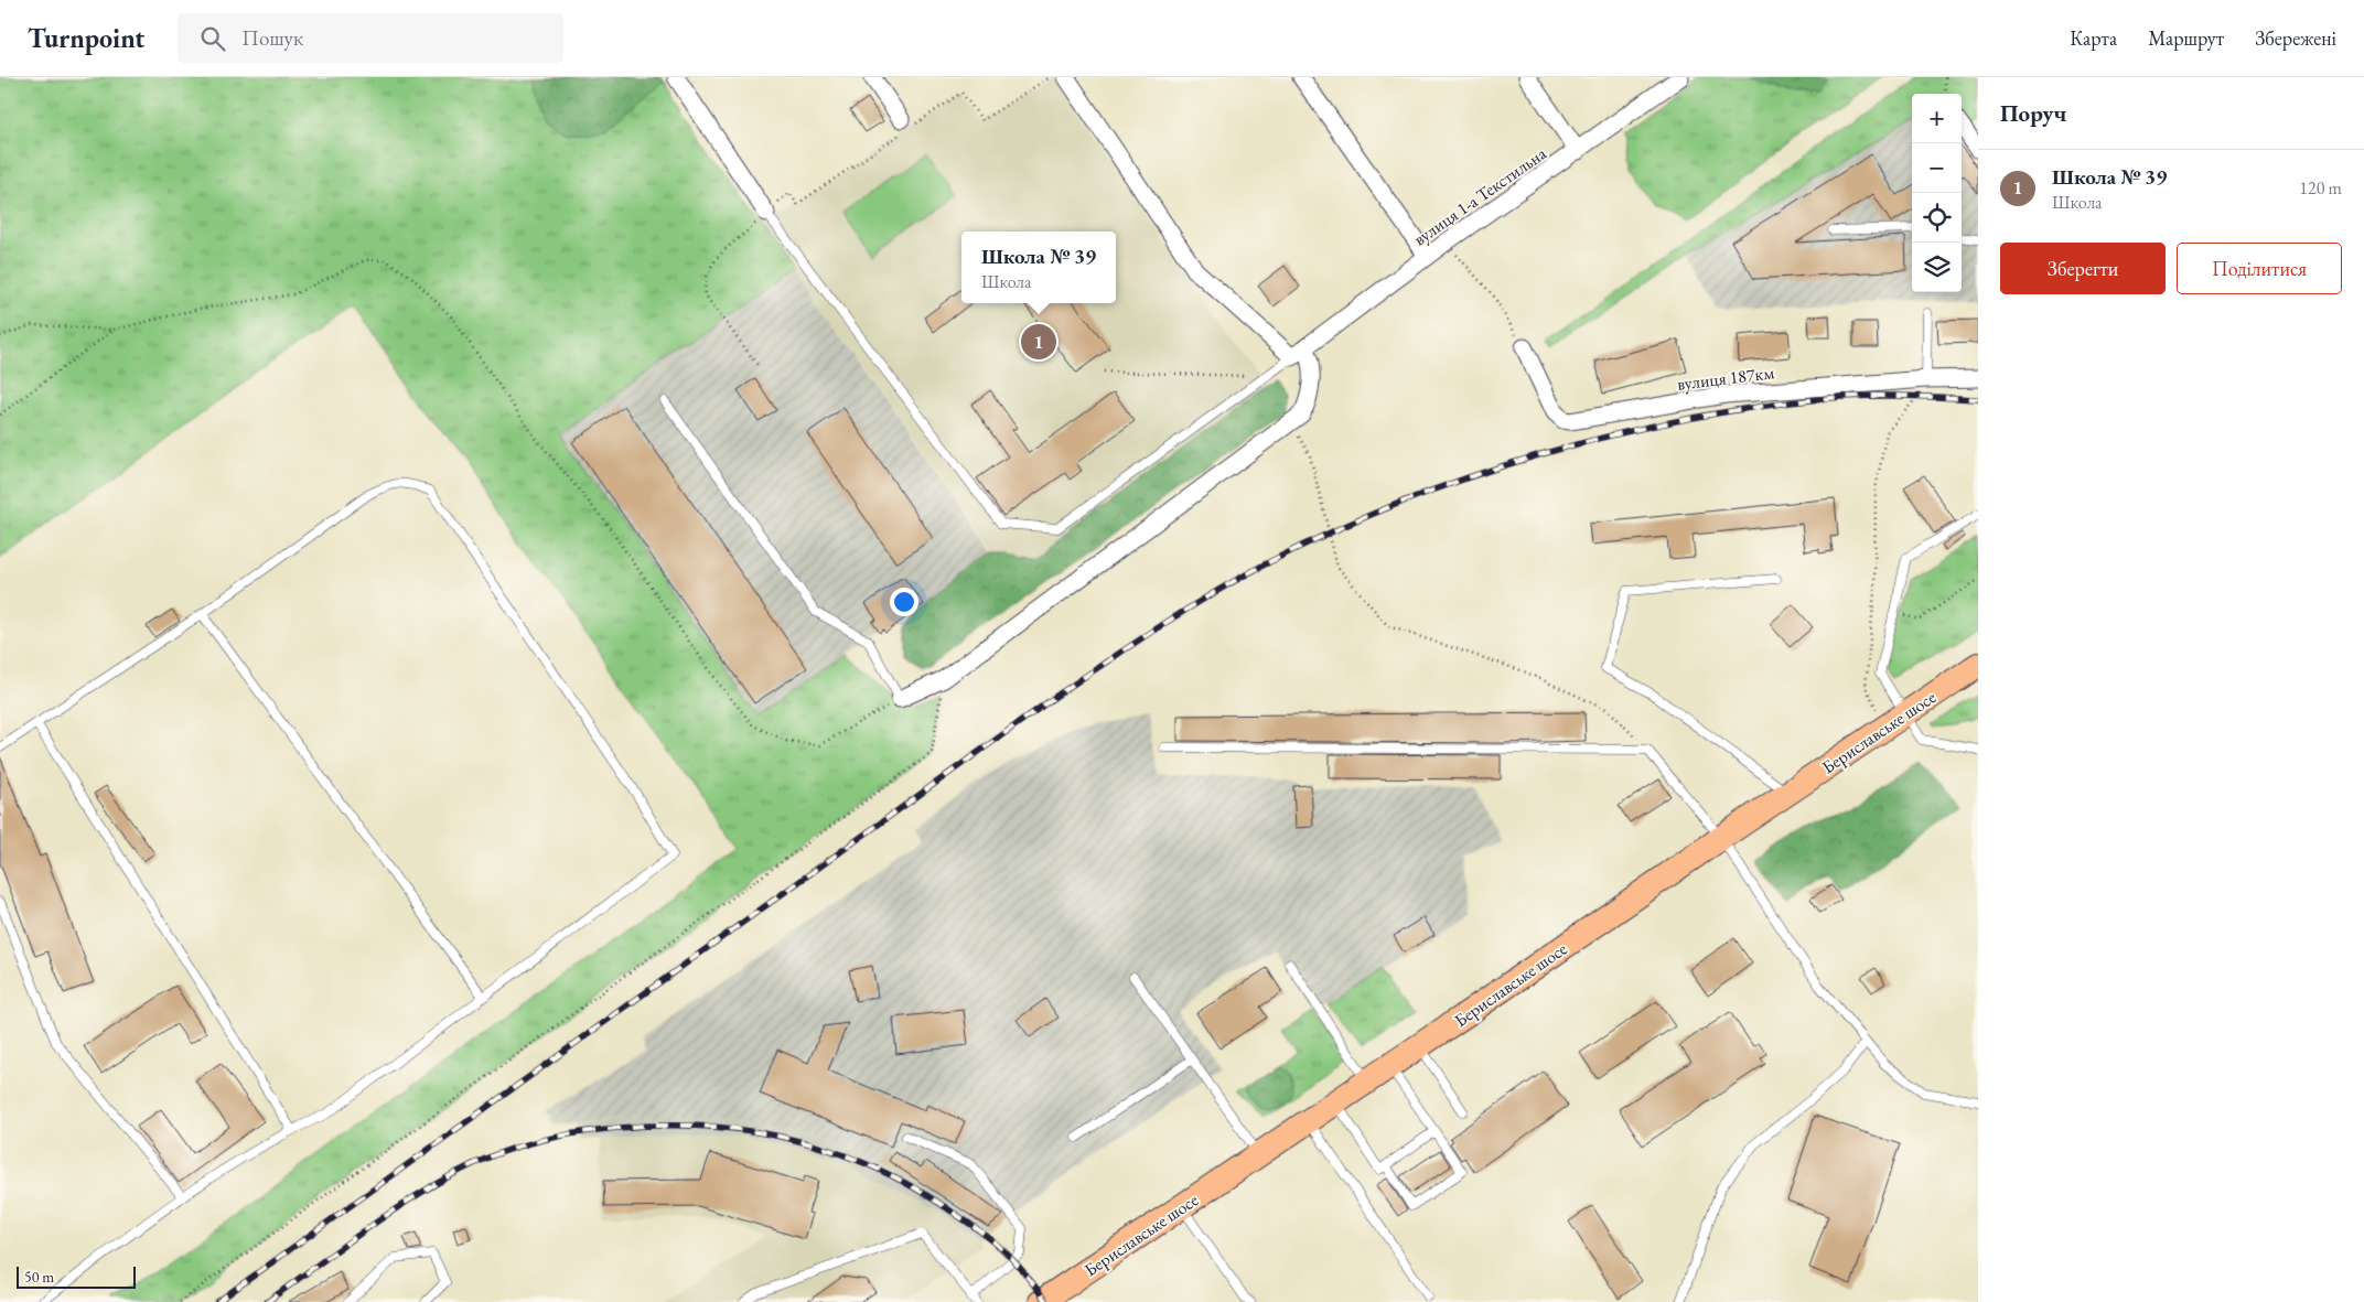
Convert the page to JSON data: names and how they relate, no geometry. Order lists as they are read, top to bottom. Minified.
{"streets":{"main road":["Бериславське шосе"],"street":["вулиця 1-а Текстильна","вулиця 187км"]},"scale_bar":"50 m","page":{"header":"Turnpoint","search":"Пошук","nav":["Карта","Маршрут","Збережені"],"heading":"Поруч","map_buttons":["+","−"],"list":[{"mark":"1","name":"Школа № 39","note":"Школа","value":"120 m"}],"buttons":["Зберегти","Поділитися"],"popup":["Школа № 39","Школа"],"pins":"1","scale":"50 m"}}
